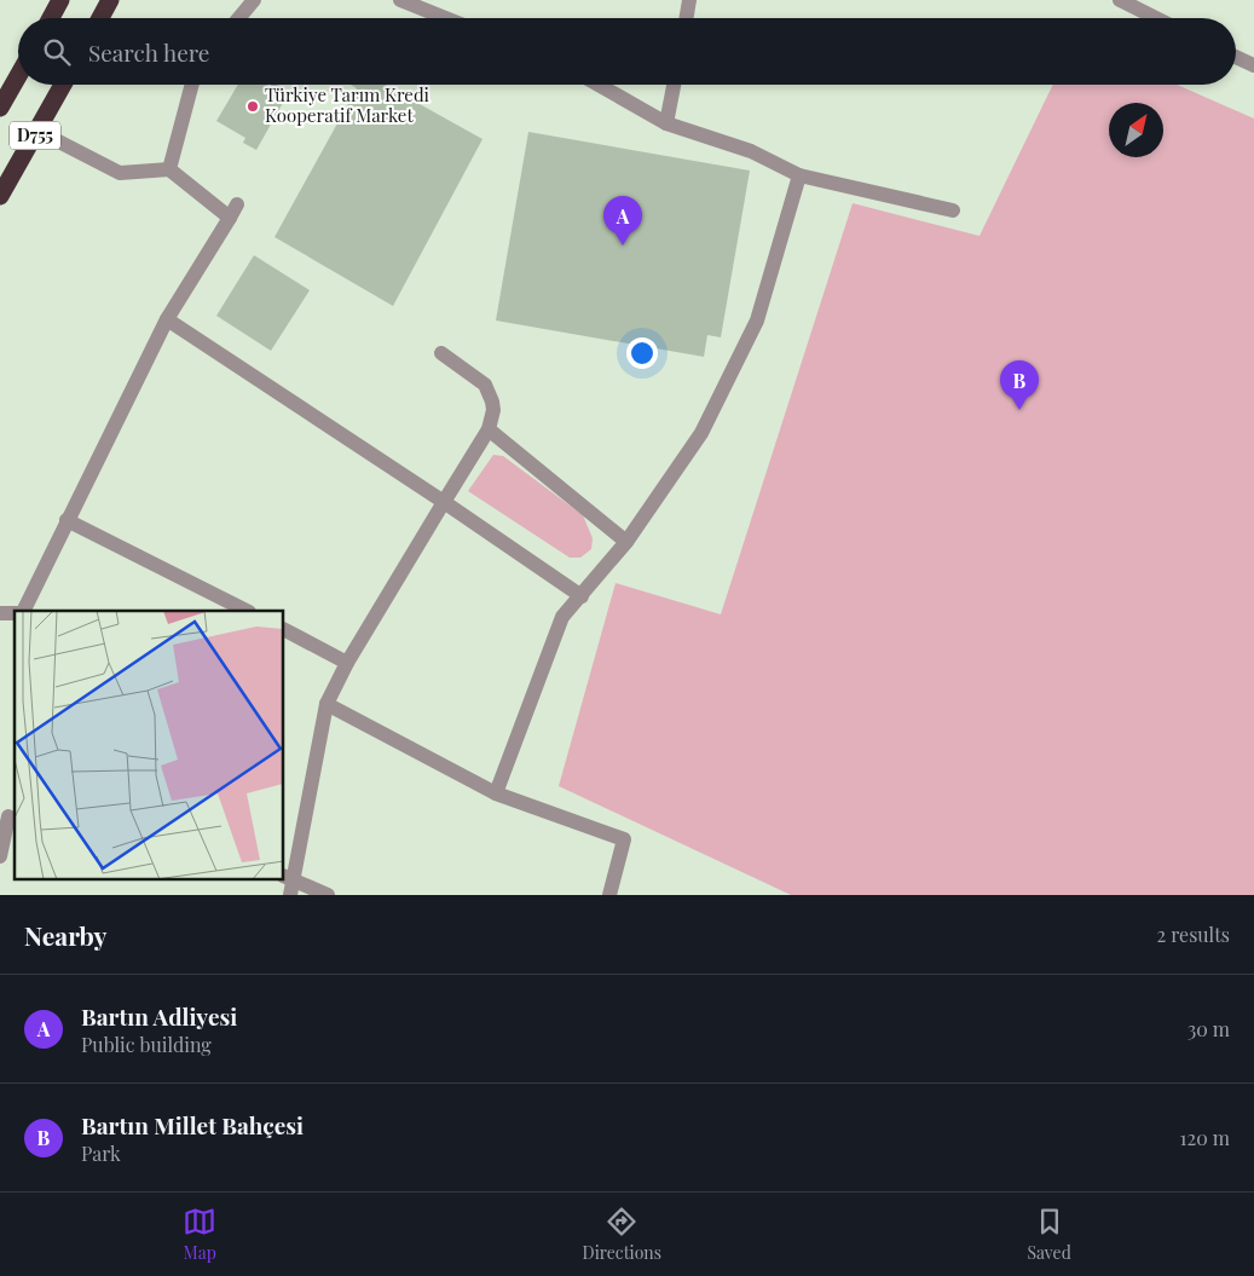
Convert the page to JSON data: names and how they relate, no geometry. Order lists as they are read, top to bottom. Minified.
{"streets":{"highway":["D755"]},"places":["Türkiye Tarım Kredi Kooperatif Market"],"north":"top right","page":{"search":"Search here","pins":["A","B"],"heading":["Nearby","2 results"],"list":[{"mark":"A","name":"Bartın Adliyesi","note":"Public building","value":"30 m"},{"mark":"B","name":"Bartın Millet Bahçesi","note":"Park","value":"120 m"}],"nav":["Map","Directions","Saved"]}}
